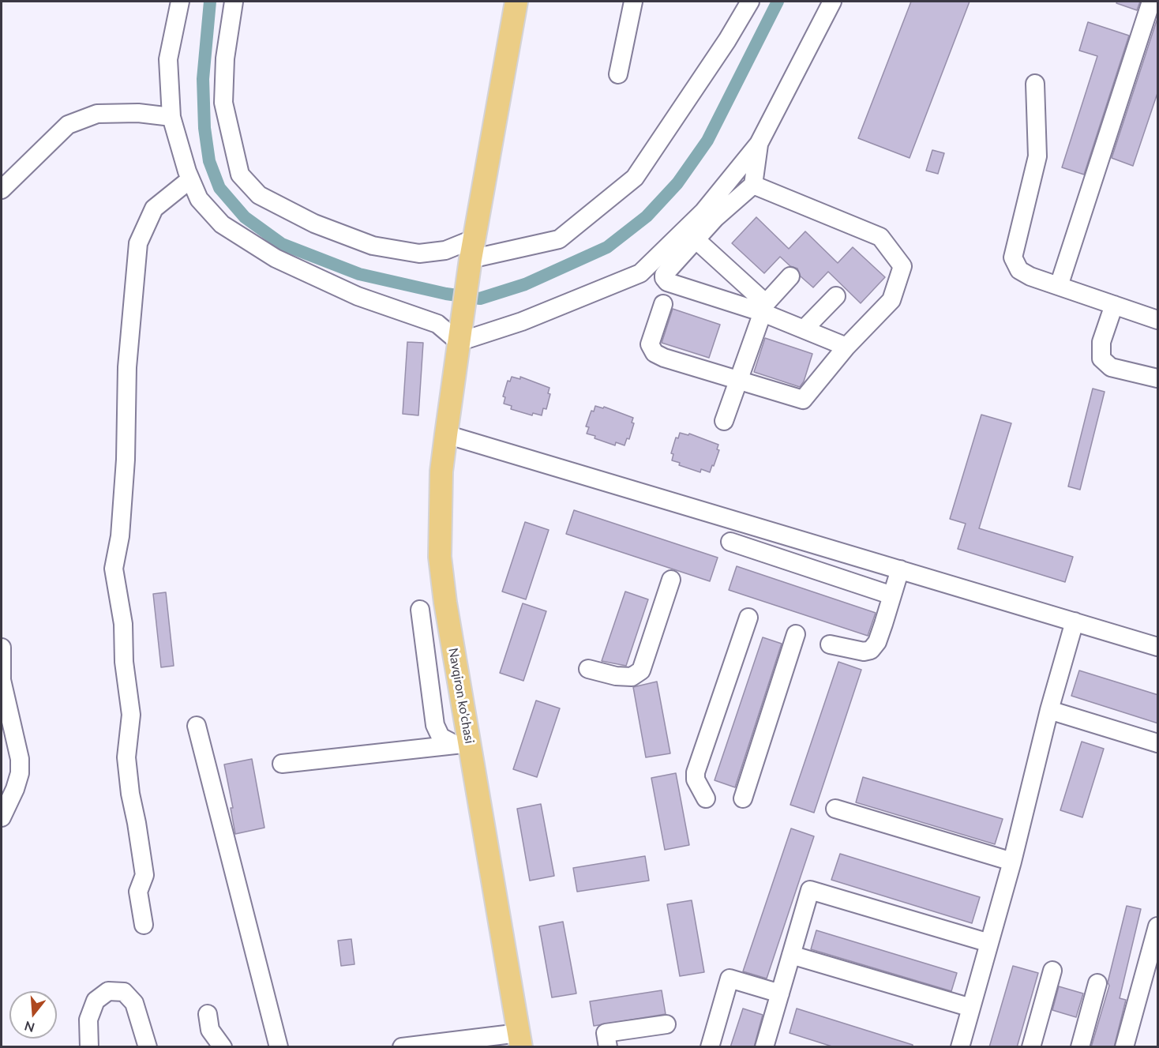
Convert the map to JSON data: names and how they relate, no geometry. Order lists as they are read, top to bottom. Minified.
{"streets":{"main road":["Navqiron ko'chasi"]},"north":"bottom"}
